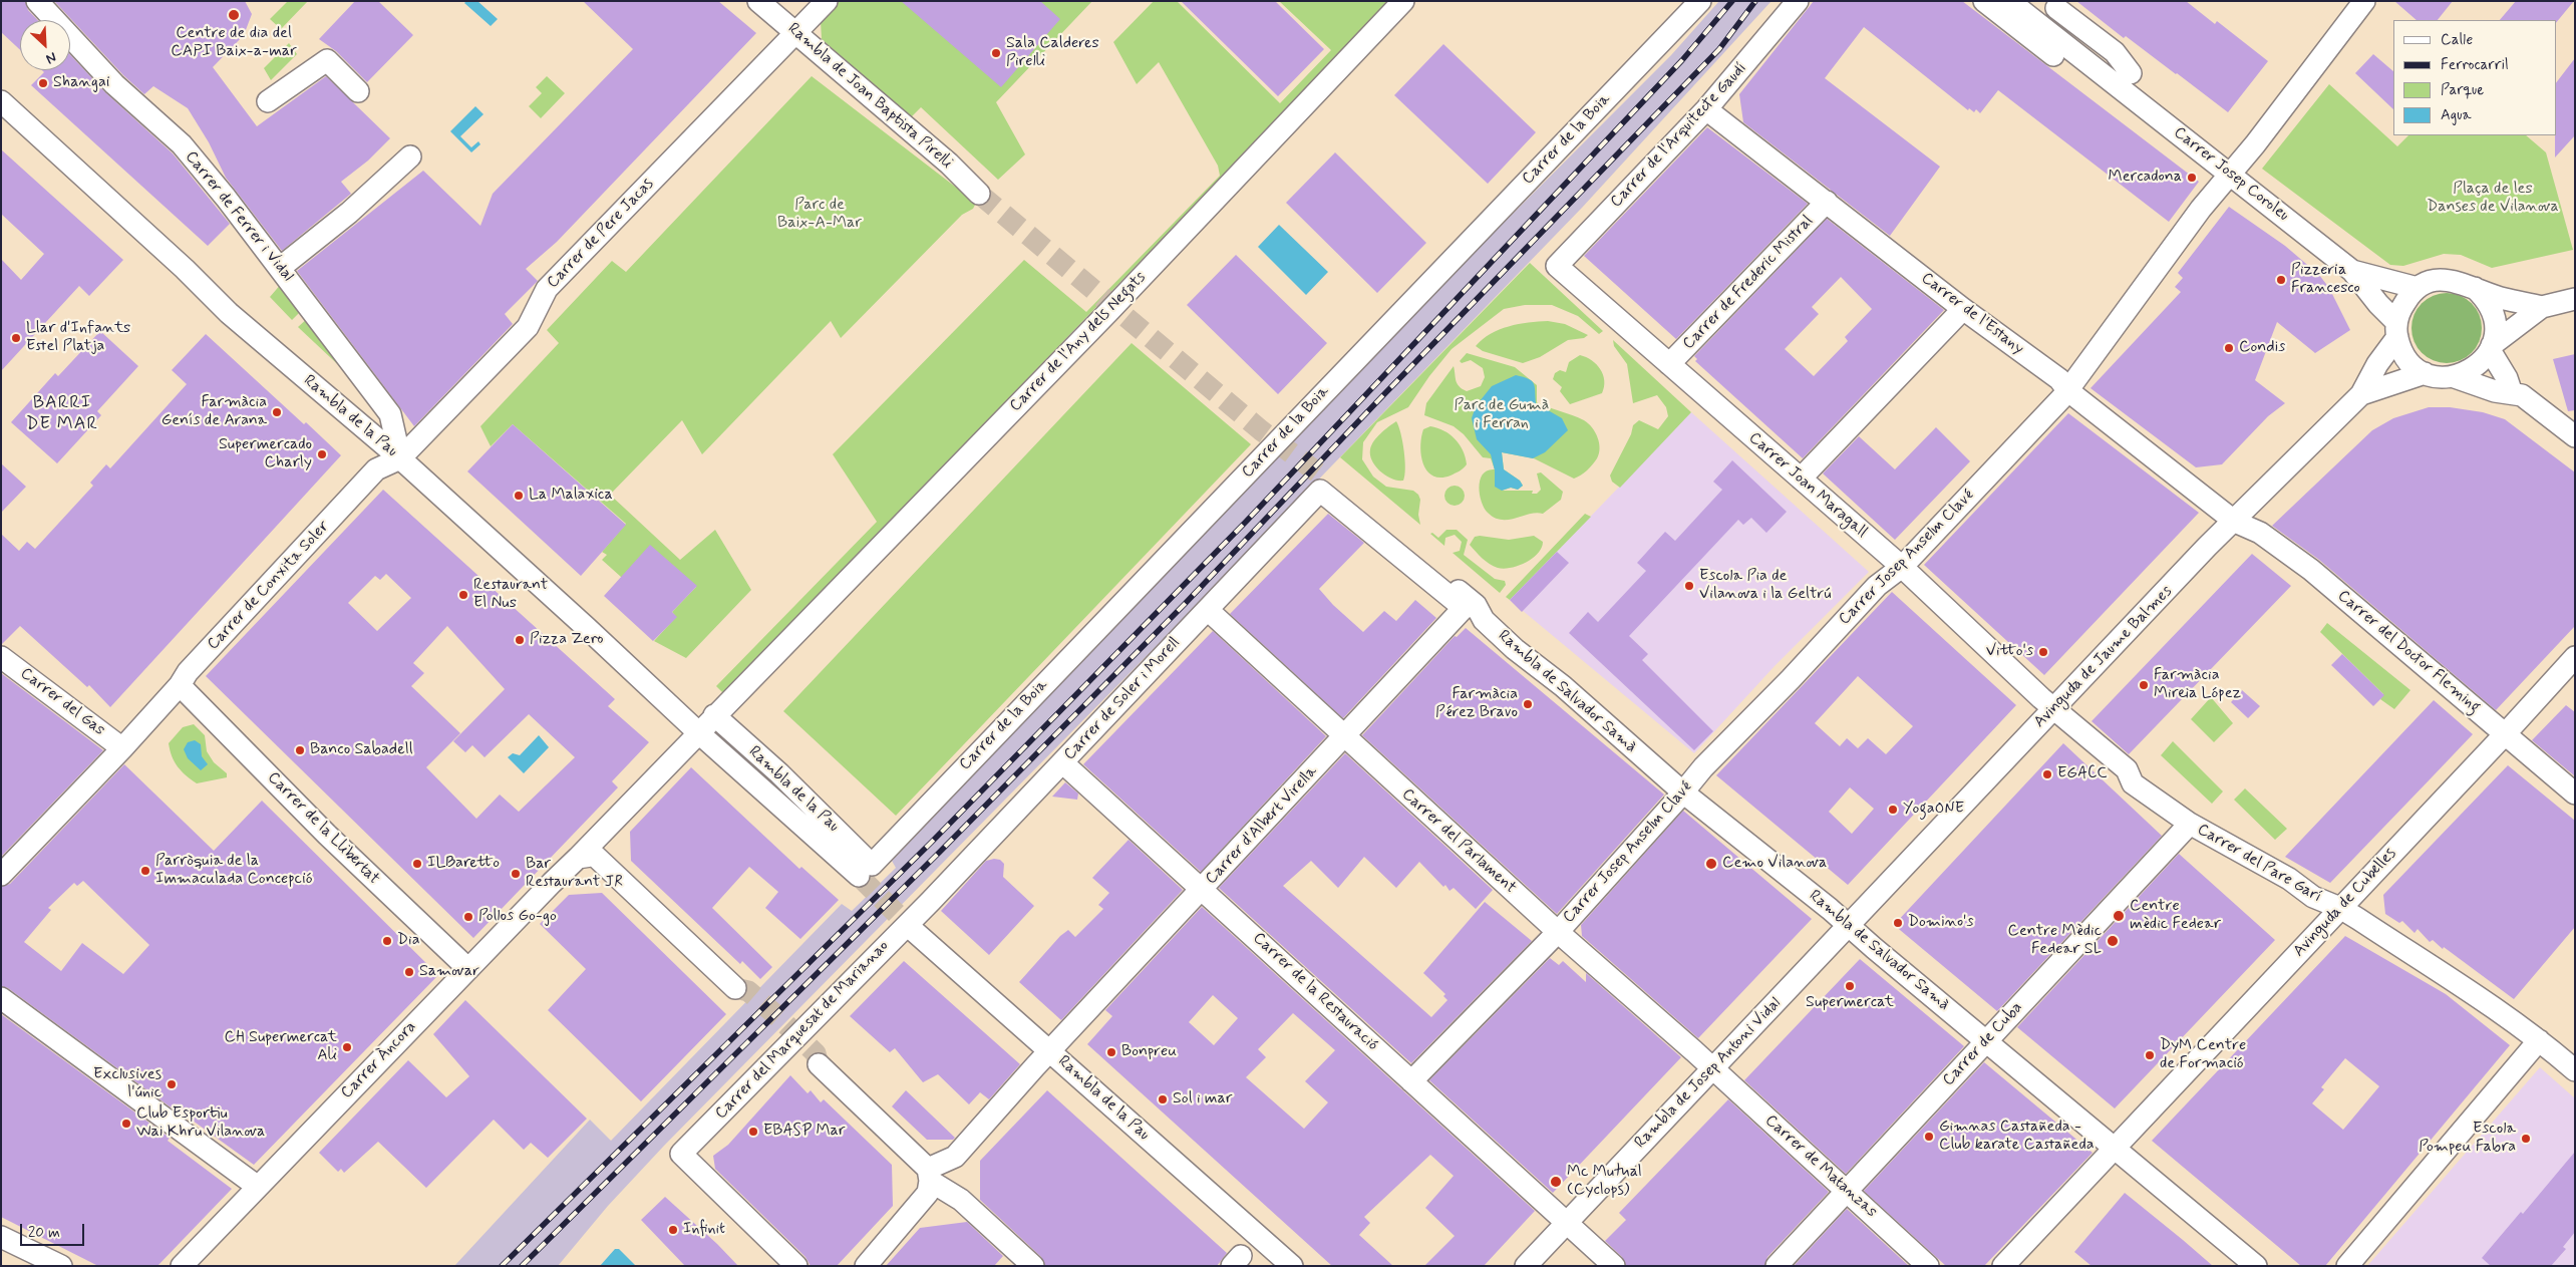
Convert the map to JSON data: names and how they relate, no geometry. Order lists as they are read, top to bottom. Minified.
{"streets":{"street":["Rambla de Joan Baptista Pirelli","Carrer de l'Arquitecte Gaudí","Carrer de la Boia","Carrer Josep Coroleu","Carrer de Ferrer i Vidal","Carrer de Pere Jacas","Carrer de Frederic Mistral","Carrer de l'Estany","Carrer de l'Any dels Negats","Rambla de la Pau","Carrer Joan Maragall","Carrer Josep Anselm Clavé","Carrer de Conxita Soler","Carrer del Doctor Fleming","Avinguda de Jaume Balmes","Rambla de Salvador Samà","Carrer de Soler i Morell","Carrer del Gas","Carrer d'Albert Virella","Carrer de la Llibertat","Carrer del Parlament","Carrer del Pare Garí","Avinguda de Cubelles","Carrer de la Restauració","Carrer del Marquesat de Marianao","Carrer de Cuba","Carrer Àncora","Rambla de Josep Antoni Vidal","Carrer de Matanzas"]},"crossings":[["Rambla de Joan Baptista Pirelli","Carrer de Pere Jacas"],["Carrer de l'Arquitecte Gaudí","Carrer de l'Estany"],["Carrer de l'Arquitecte Gaudí","Carrer Joan Maragall"],["Carrer de la Boia","Rambla de la Pau"],["Carrer Josep Coroleu","Carrer Josep Anselm Clavé"],["Carrer de Ferrer i Vidal","Carrer de Pere Jacas"],["Carrer de Ferrer i Vidal","Rambla de la Pau"],["Carrer de Pere Jacas","Rambla de la Pau"],["Carrer de Pere Jacas","Carrer de Conxita Soler"],["Carrer de Frederic Mistral","Carrer de l'Estany"],["Carrer de Frederic Mistral","Carrer Joan Maragall"],["Carrer de l'Estany","Carrer Josep Anselm Clavé"],["Carrer de l'Estany","Carrer del Doctor Fleming"],["Carrer de l'Estany","Avinguda de Jaume Balmes"],["Carrer de l'Any dels Negats","Rambla de la Pau"],["Rambla de la Pau","Carrer d'Albert Virella"],["Rambla de la Pau","Carrer Àncora"],["Carrer Joan Maragall","Carrer Josep Anselm Clavé"],["Carrer Joan Maragall","Avinguda de Jaume Balmes"],["Carrer Joan Maragall","Carrer del Pare Garí"],["Carrer Josep Anselm Clavé","Rambla de Salvador Samà"],["Carrer Josep Anselm Clavé","Carrer del Parlament"],["Carrer Josep Anselm Clavé","Carrer de la Restauració"],["Carrer de Conxita Soler","Carrer del Gas"],["Carrer de Conxita Soler","Carrer de la Llibertat"],["Carrer del Doctor Fleming","Avinguda de Jaume Balmes"],["Carrer del Doctor Fleming","Avinguda de Cubelles"],["Avinguda de Jaume Balmes","Rambla de Salvador Samà"],["Avinguda de Jaume Balmes","Carrer del Pare Garí"],["Avinguda de Jaume Balmes","Rambla de Josep Antoni Vidal"],["Rambla de Salvador Samà","Carrer de Soler i Morell"],["Rambla de Salvador Samà","Carrer d'Albert Virella"],["Rambla de Salvador Samà","Avinguda de Cubelles"],["Rambla de Salvador Samà","Carrer de Cuba"],["Rambla de Salvador Samà","Rambla de Josep Antoni Vidal"],["Carrer de Soler i Morell","Carrer del Parlament"],["Carrer de Soler i Morell","Carrer de la Restauració"],["Carrer de Soler i Morell","Carrer del Marquesat de Marianao"],["Carrer d'Albert Virella","Carrer del Parlament"],["Carrer d'Albert Virella","Carrer de la Restauració"],["Carrer de la Llibertat","Carrer Àncora"],["Carrer del Parlament","Rambla de Josep Antoni Vidal"],["Carrer del Parlament","Carrer de Matanzas"],["Carrer del Pare Garí","Avinguda de Cubelles"],["Carrer del Pare Garí","Carrer de Cuba"],["Carrer de la Restauració","Rambla de Josep Antoni Vidal"],["Carrer de Cuba","Carrer de Matanzas"],["Rambla de Josep Antoni Vidal","Carrer de Matanzas"]],"districts":["BARRI DE MAR"],"parks":["Plaça de les Danses de Vilanova","Parc de Baix-A-Mar","Parc de Gumà i Ferran"],"places":["Centre de dia del CAPI Baix-a-mar","Sala Calderes Pirelli","Shangai","Mercadona","Pizzeria Francesco","Llar d'Infants Estel Platja","Condis","Farmàcia Genís de Arana","Supermercado Charly","La Malaxica","Escola Pia de Vilanova i la Geltrú","Restaurant El Nus","Pizza Zero","Vitto's","Farmàcia Mireia López","Farmàcia Pérez Bravo","Banco Sabadell","EGACC","YogaONE","ILBaretto","Cemo Vilanova","Parròquia de la Immaculada Concepció","Bar Restaurant JR","Centre mèdic Fedear","Pollos Go-go","Domino's","Dia","Centre Mèdic Fedear SL","Samovar","Supermercat","CH Supermercat Ali","Bonpreu","DyM Centre de Formació","Exclusives l'únic","Sol i mar","Club Esportiu Wai Khru Vilanova","EBASP Mar","Gimnas Castañeda - Club karate Castañeda","Escola Pompeu Fabra","Mc Mutual (Cyclops)","Infinit"],"legend":["Calle","Ferrocarril","Parque","Agua"],"scale_bar":"20 m","north":"bottom right"}
